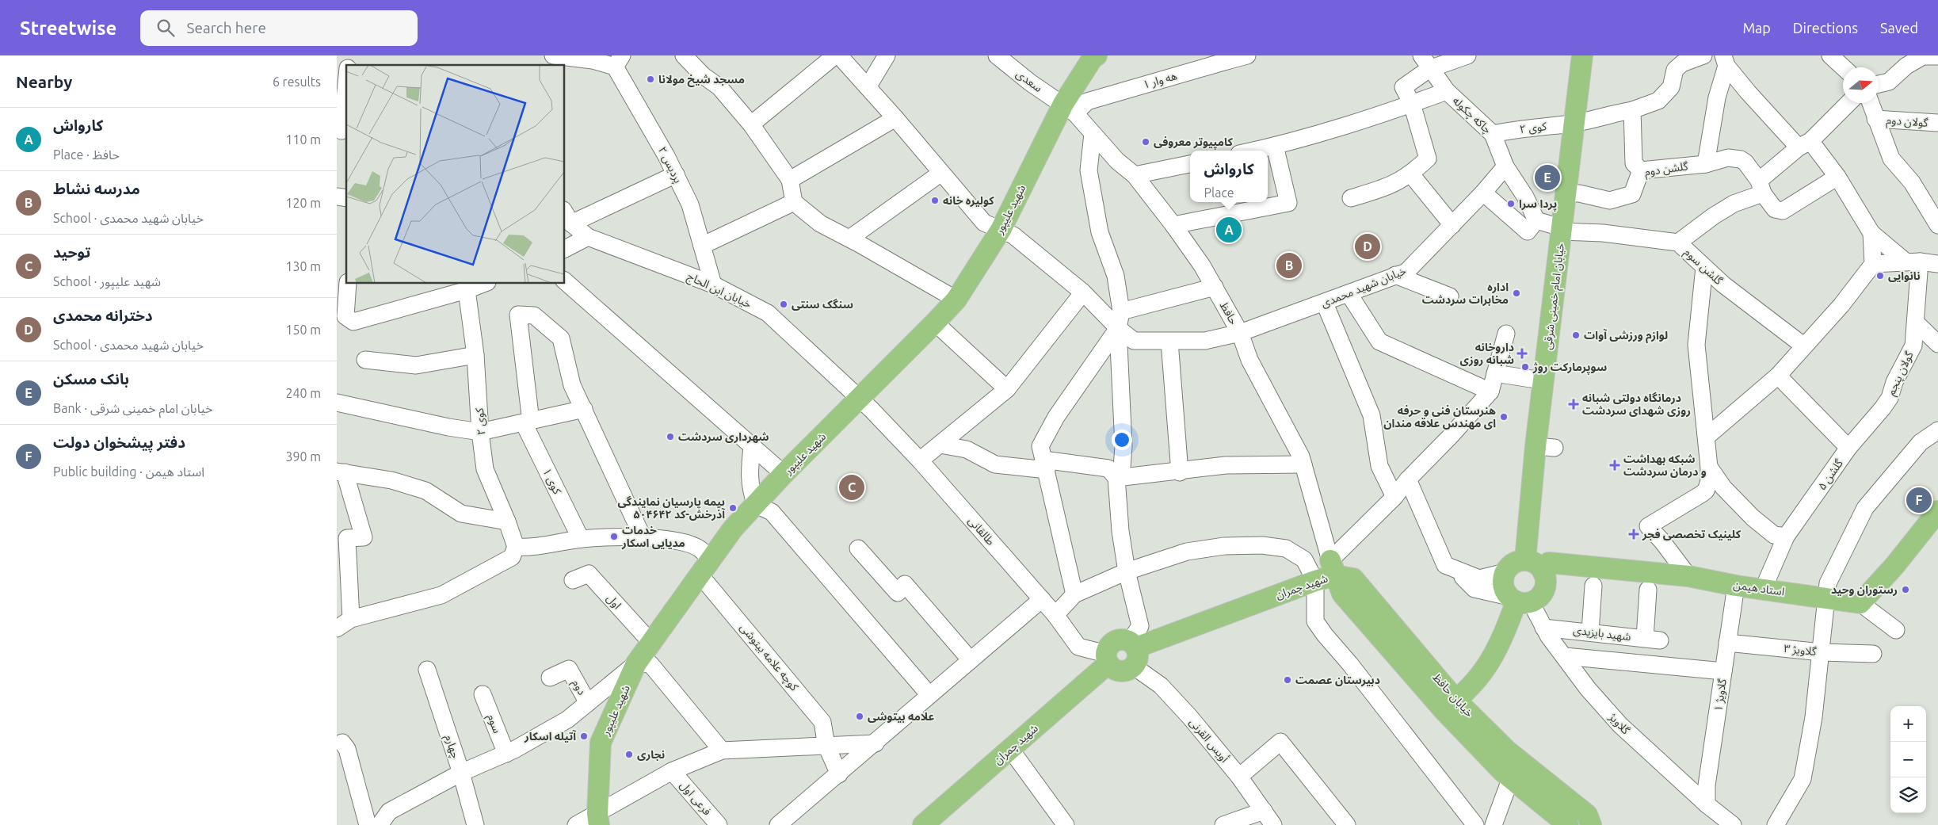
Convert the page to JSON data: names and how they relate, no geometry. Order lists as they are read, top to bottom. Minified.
{"streets":{"main road":["شهید علیپور","خیابان امام خمینی شرقی","شهید چمران","استاد هیمن","خیابان حافظ"],"street":["هه وار ۱","سعدی","چاکه چکوله","گولان دوم","کوی ۲","پردیس ۲","گلشن دوم","گلشن سوم","خیابان شهید محمدی","خیابان ابن الحاج","حافظ","گولان پنجم","گلشن ۵","کوی ۱","طالقانی","اول","شهید بایزیدی","گلاویژ ۳","کوچه علامه بیتوشی","دوم","گلاویژ ۱","سوم","گلاویژ","أویس القرنی","چهارم","فرعی اول"]},"crossings":[["هه وار ۱","سعدی"],["هه وار ۱","شهید علیپور"],["هه وار ۱","حافظ"],["سعدی","شهید علیپور"],["سعدی","حافظ"],["چاکه چکوله","کوی ۲"],["چاکه چکوله","خیابان شهید محمدی"],["کوی ۲","خیابان امام خمینی شرقی"],["کوی ۲","کوچه علامه بیتوشی"],["پردیس ۲","خیابان ابن الحاج"],["گلشن دوم","خیابان امام خمینی شرقی"],["شهید علیپور","خیابان شهید محمدی"],["شهید علیپور","خیابان ابن الحاج"],["شهید علیپور","حافظ"],["شهید علیپور","طالقانی"],["شهید علیپور","اول"],["شهید علیپور","کوچه علامه بیتوشی"],["گلشن سوم","خیابان امام خمینی شرقی"],["خیابان شهید محمدی","حافظ"],["خیابان ابن الحاج","طالقانی"],["خیابان امام خمینی شرقی","استاد هیمن"],["خیابان امام خمینی شرقی","گلاویژ"],["حافظ","شهید چمران"],["حافظ","خیابان حافظ"],["گولان پنجم","گلشن ۵"],["گلشن ۵","استاد هیمن"],["کوی ۱","کوچه علامه بیتوشی"],["طالقانی","شهید چمران"],["طالقانی","أویس القرنی"],["شهید چمران","خیابان حافظ"],["شهید چمران","أویس القرنی"],["استاد هیمن","گلاویژ ۱"],["استاد هیمن","گلاویژ"],["شهید بایزیدی","گلاویژ"],["گلاویژ ۳","گلاویژ ۱"],["گلاویژ ۱","گلاویژ"]],"places":{"other":["مسجد شیخ مولانا","کامپیوتر معروفی","کولیره خانه","پردا سرا","نانوایی","اداره مخابرات سردشت","سنگک سنتی","لوازم ورزشی آوات","سوپرمارکت روژ","هنرستان فنی و حرفه ای مهندس علاقه مندان","شهرداری سردشت","بیمه پارسیان نمایندگی آذرخش-کد ۵۰۴۶۴۲","خدمات مدیایی اسکار","رستوران وحید","دبیرستان عصمت","علامه بیتوشی","آتیله اسکار","نجاری"],"health":["داروخانه شبانه روزی","درمانگاه دولتی شبانه روزی شهدای سردشت","شبکه بهداشت و درمان سردشت","کلینیک تخصصی فجر"]},"north":"right","page":{"header":"Streetwise","search":"Search here","nav":["Map","Directions","Saved"],"heading":["Nearby","6 results"],"list":[{"mark":"A","name":"کارواش","note":"Place · حافظ","value":"110 m"},{"mark":"B","name":"مدرسه نشاط","note":"School · خیابان شهید محمدی","value":"120 m"},{"mark":"C","name":"توحید","note":"School · شهید علیپور","value":"130 m"},{"mark":"D","name":"دخترانه محمدی","note":"School · خیابان شهید محمدی","value":"150 m"},{"mark":"E","name":"بانک مسکن","note":"Bank · خیابان امام خمینی شرقی","value":"240 m"},{"mark":"F","name":"دفتر پیشخوان دولت","note":"Public building · استاد هیمن","value":"390 m"}],"popup":["کارواش","Place"],"pins":["E","A","D","B","C","F"],"map_buttons":["+","−"]}}
